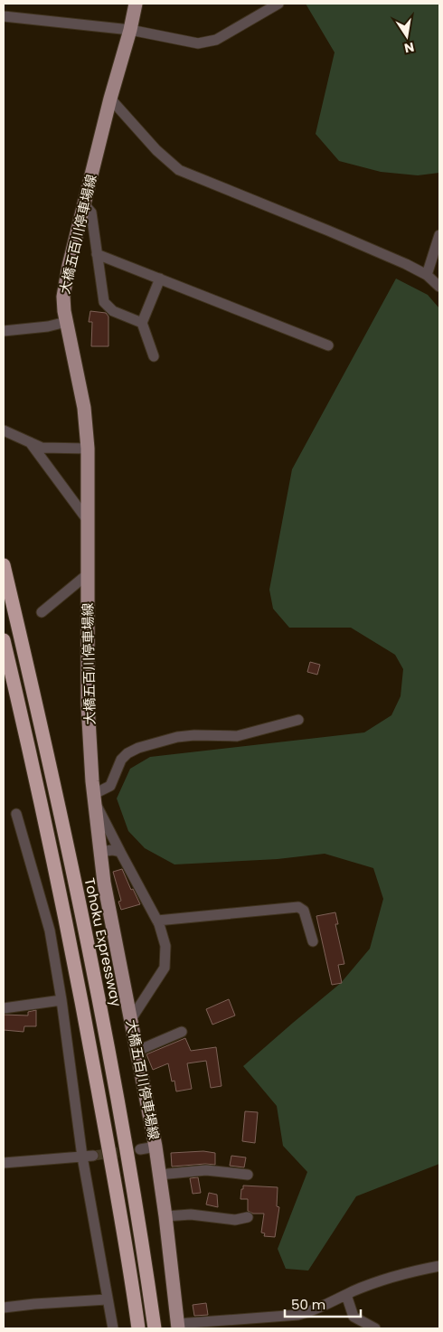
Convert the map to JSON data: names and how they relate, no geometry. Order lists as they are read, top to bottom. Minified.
{"streets":{"highway":["Tohoku Expressway"],"main road":["大橋五百川停車場線"]},"scale_bar":"50 m","north":"bottom"}
